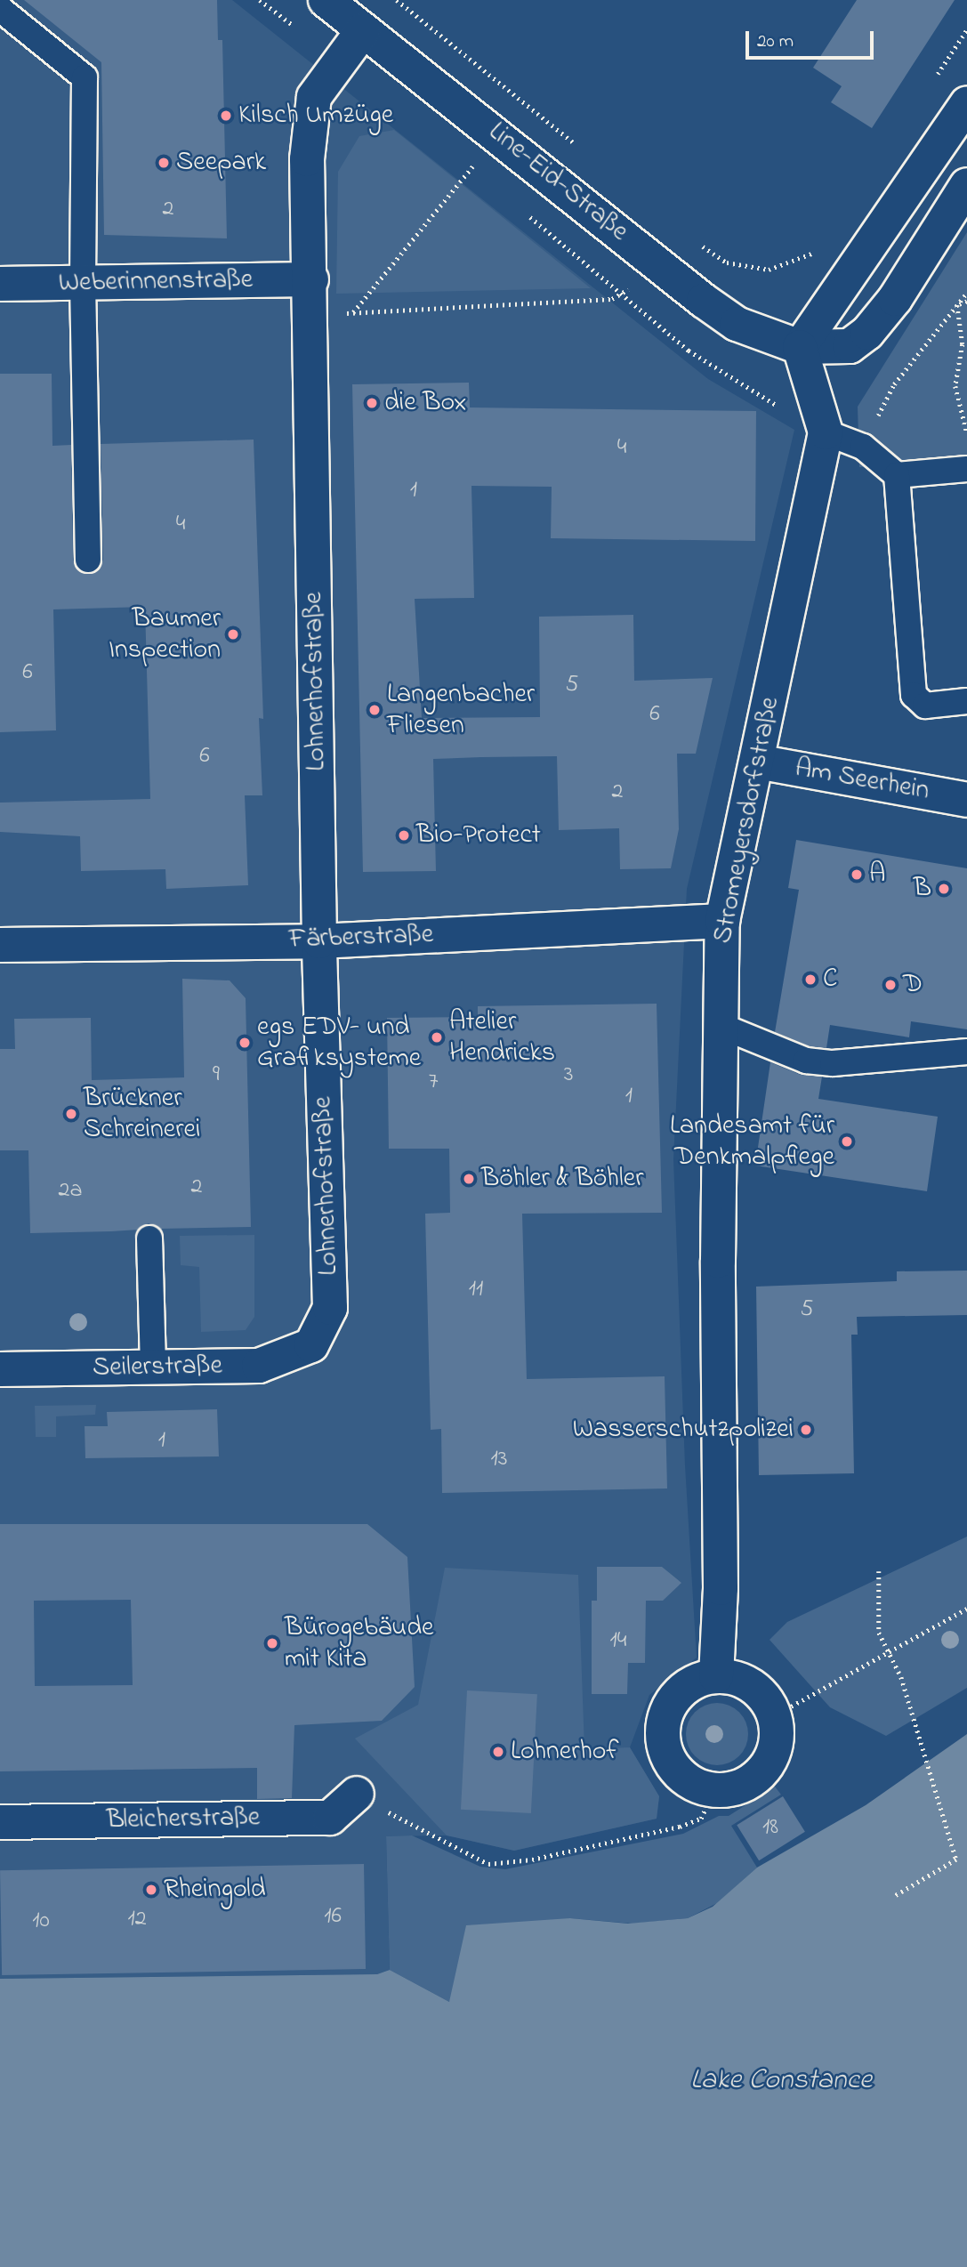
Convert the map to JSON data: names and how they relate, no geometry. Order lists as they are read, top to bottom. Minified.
{"streets":{"street":["Line-Eid-Straße","Weberinnenstraße","Lohnerhofstraße","Am Seerhein","Stromeyersdorfstraße","Färberstraße","Seilerstraße","Bleicherstraße"]},"crossings":[["Line-Eid-Straße","Lohnerhofstraße"],["Line-Eid-Straße","Stromeyersdorfstraße"],["Weberinnenstraße","Lohnerhofstraße"],["Lohnerhofstraße","Färberstraße"],["Lohnerhofstraße","Seilerstraße"],["Am Seerhein","Stromeyersdorfstraße"],["Stromeyersdorfstraße","Färberstraße"]],"water":["Lake Constance"],"places":["Kilsch Umzüge","Seepark","die Box","Baumer Inspection","Langenbacher Fliesen","Bio-Protect","A","B","C","D","Atelier Hendricks","egs EDV- und Grafiksysteme","Brückner Schreinerei","Landesamt für Denkmalpflege","Böhler & Böhler","Wasserschutzpolizei","Bürogebäude mit Kita","Lohnerhof","Rheingold"],"house_numbers":["2","4","1","4","6","5","6","6","2","9","3","7","1","2","2a","11","5","1","13","14","18","16","12","10"],"scale_bar":"20 m"}
